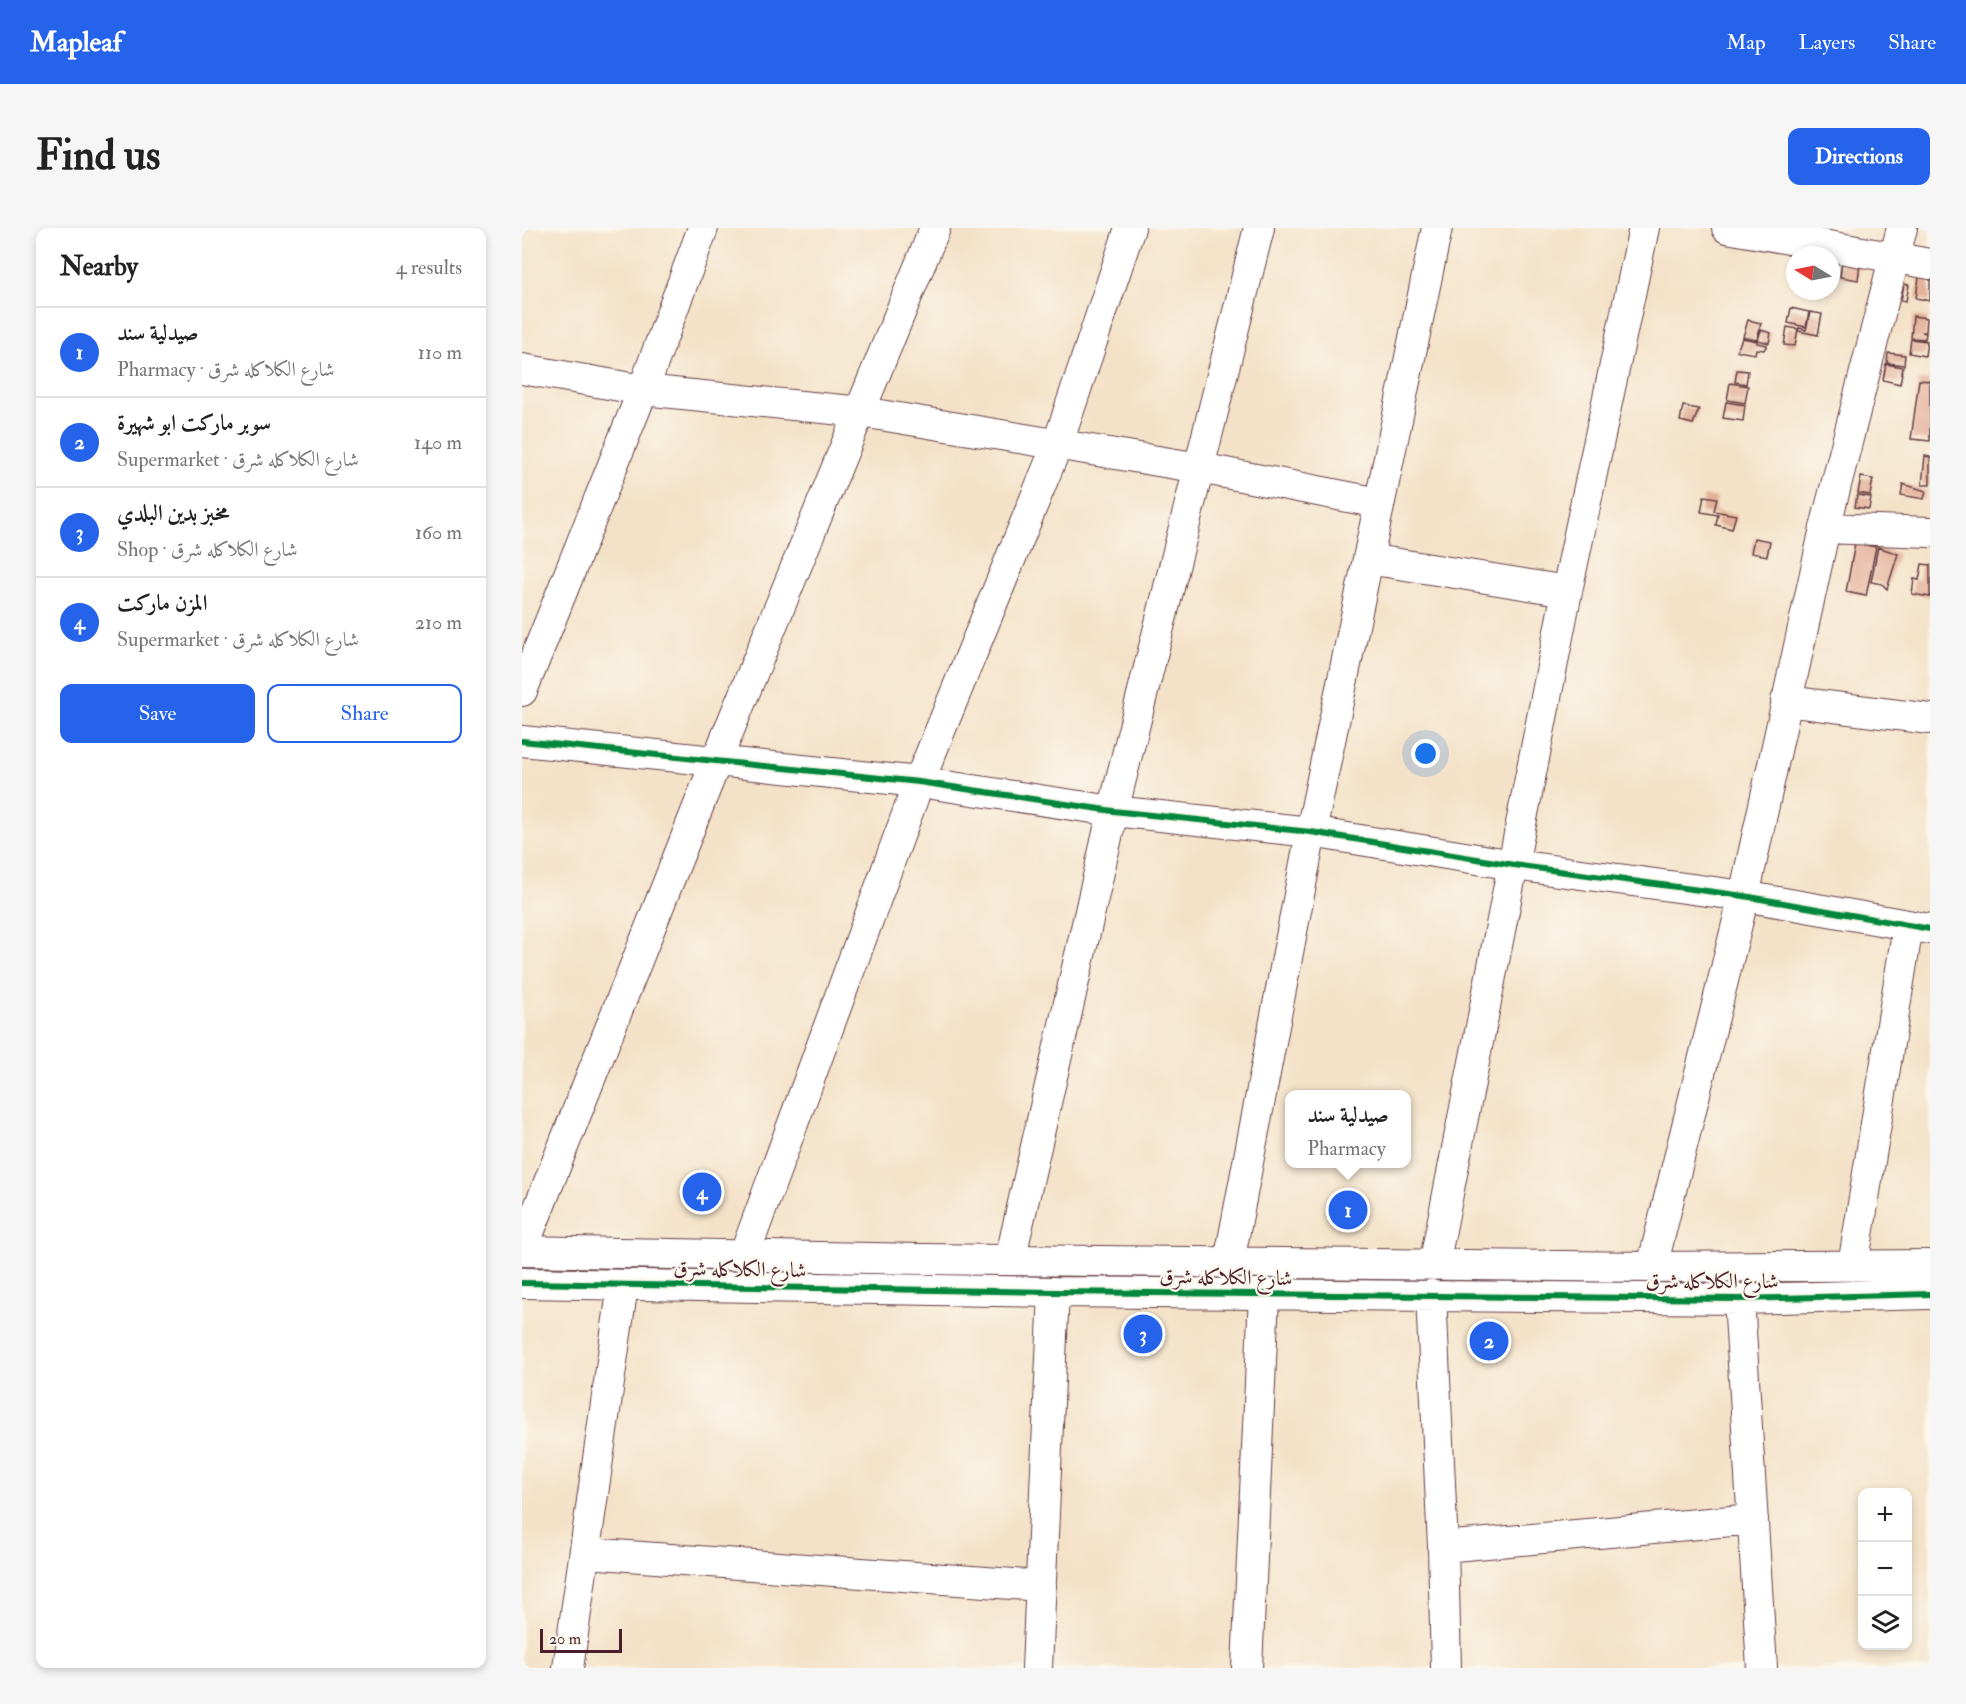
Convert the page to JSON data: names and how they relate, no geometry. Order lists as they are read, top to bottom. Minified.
{"streets":{"street":["شارع الكلاكله شرق"]},"scale_bar":"20 m","north":"left","page":{"header":"Mapleaf","nav":["Map","Layers","Share"],"buttons":["Directions",["Save","Share"]],"title":"Find us","heading":["Nearby","4 results"],"list":[{"mark":"1","name":"صيدلية سند","note":"Pharmacy · شارع الكلاكله شرق","value":"110 m"},{"mark":"2","name":"سوبر ماركت ابو شهيرة","note":"Supermarket · شارع الكلاكله شرق","value":"140 m"},{"mark":"3","name":"مخبز بدين البلدي","note":"Shop · شارع الكلاكله شرق","value":"160 m"},{"mark":"4","name":"المزن ماركت","note":"Supermarket · شارع الكلاكله شرق","value":"210 m"}],"popup":["صيدلية سند","Pharmacy"],"pins":["4","1","3","2"],"map_buttons":["+","−"],"scale":"20 m"}}
